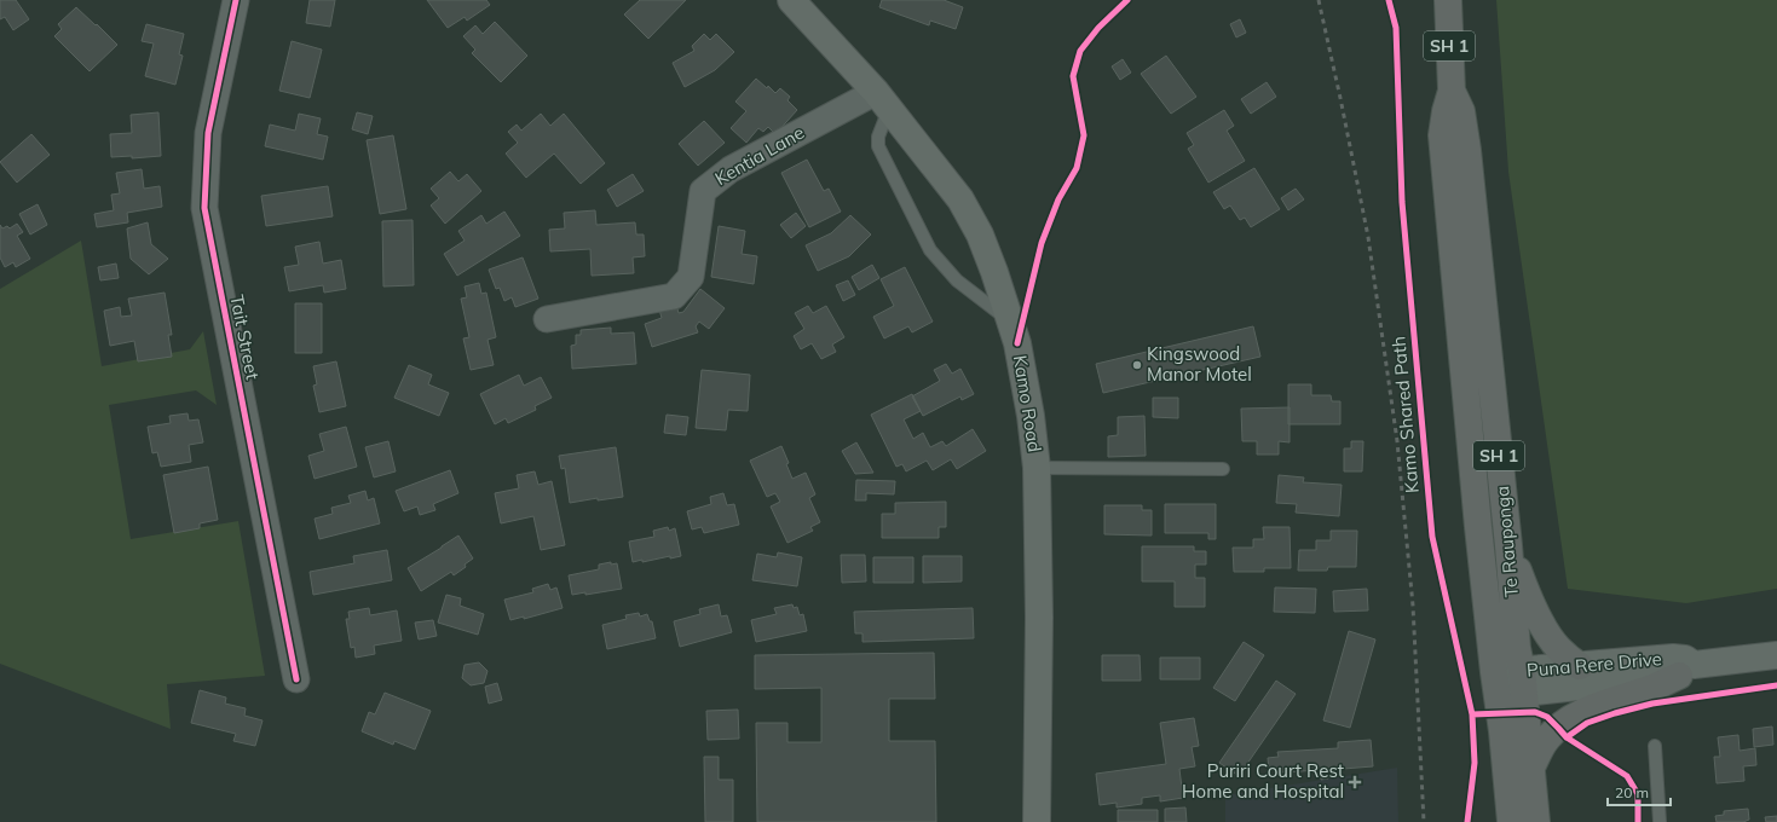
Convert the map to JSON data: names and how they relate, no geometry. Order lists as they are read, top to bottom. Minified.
{"streets":{"highway":["SH 1","Te Rauponga"],"main road":["Kamo Road","Puna Rere Drive"],"street":["Kentia Lane","Tait Street"],"cycle path":["Kamo Shared Path"]},"crossings":[["Kentia Lane","Kamo Road"],["Te Rauponga","Puna Rere Drive"]],"places":{"other":["Kingswood Manor Motel"],"health":["Puriri Court Rest Home and Hospital"]},"scale_bar":"20 m"}
